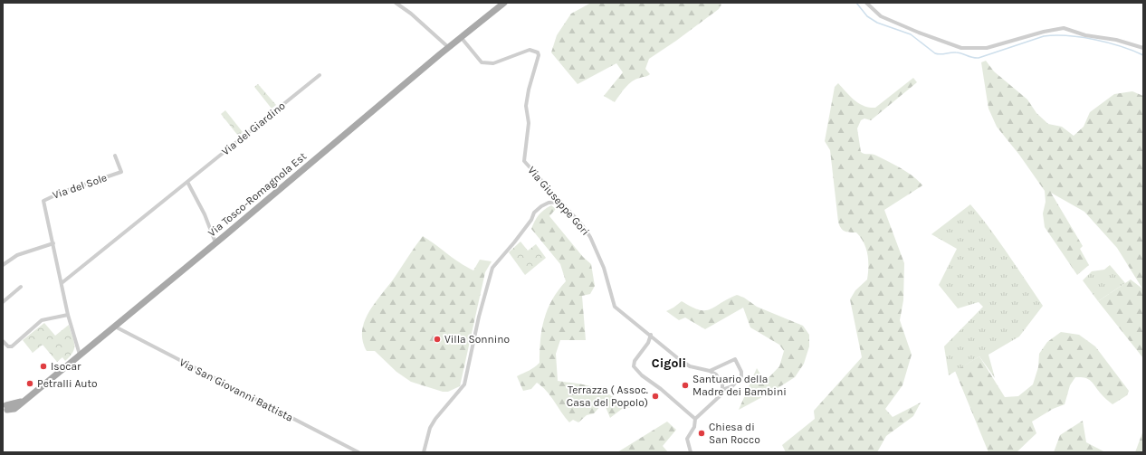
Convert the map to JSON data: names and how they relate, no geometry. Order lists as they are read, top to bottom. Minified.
{"streets":{"main road":["Via Tosco-Romagnola Est"],"street":["Via del Giardino","Via del Sole","Via Giuseppe Gori","Via San Giovanni Battista"]},"crossings":[["Via del Giardino","Via del Sole"],["Via del Sole","Via Tosco-Romagnola Est"],["Via Tosco-Romagnola Est","Via Giuseppe Gori"],["Via Tosco-Romagnola Est","Via San Giovanni Battista"]],"districts":["Cigoli"],"places":["Villa Sonnino","Isocar","Petralli Auto","Santuario della Madre dei Bambini","Terrazza ( Assoc. Casa del Popolo)","Chiesa di San Rocco"]}
